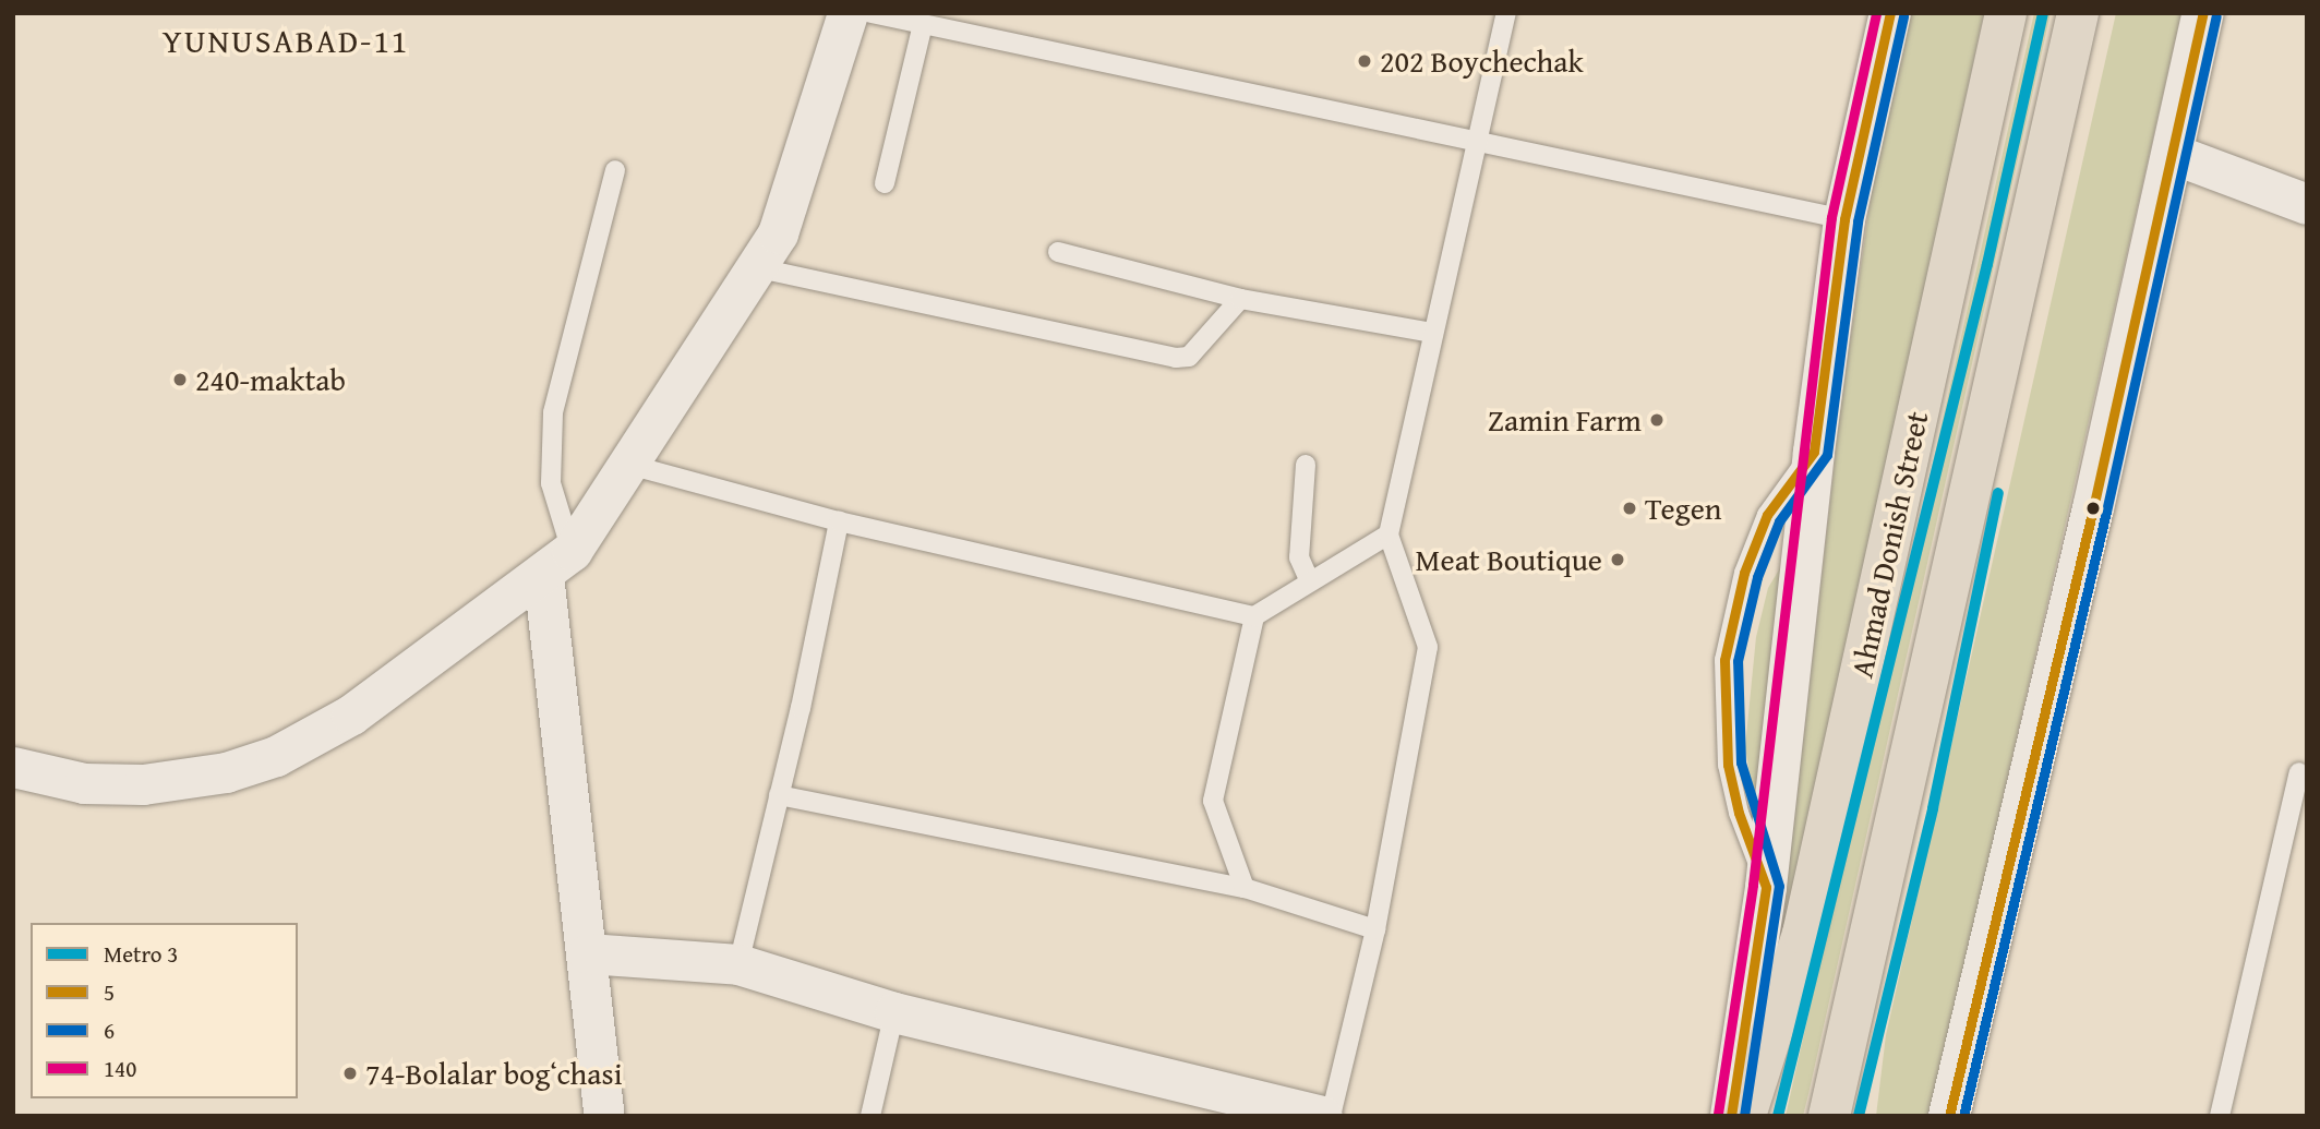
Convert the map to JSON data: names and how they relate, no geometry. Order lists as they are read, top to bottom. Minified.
{"streets":{"main road":["Ahmad Donish Street"]},"districts":["YUNUSABAD-11"],"places":["202 Boychechak","240-maktab","Zamin Farm","Tegen","Meat Boutique","74-Bolalar bogʻchasi"],"lines":["metro line 3","transit line 5","transit line 140","transit line 6"],"legend":["Metro 3","5","6","140"]}
